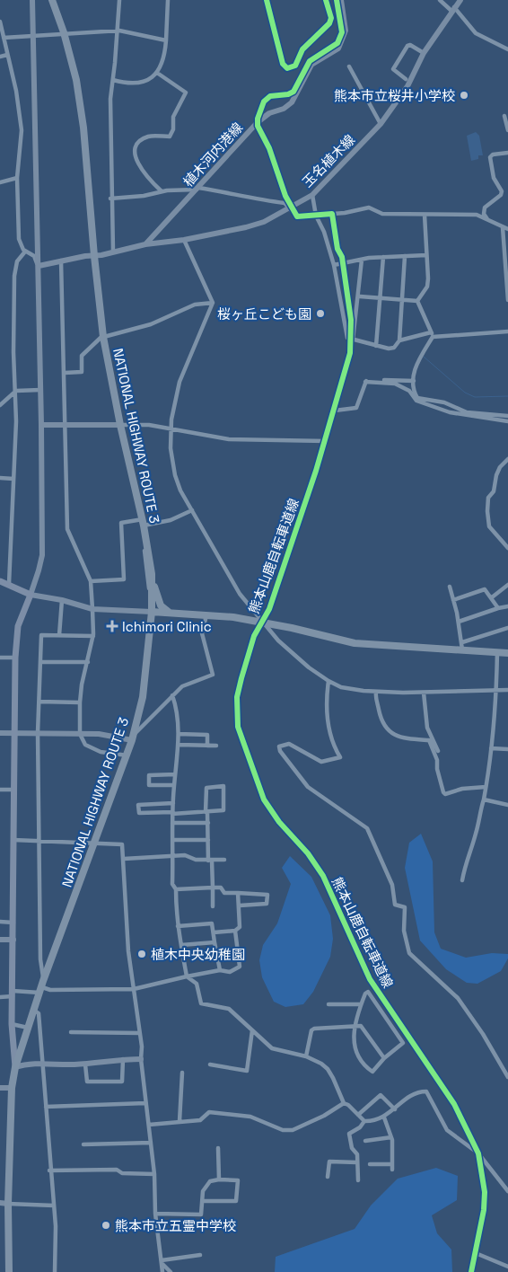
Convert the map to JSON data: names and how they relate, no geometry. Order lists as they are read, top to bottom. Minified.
{"streets":{"highway":["NATIONAL HIGHWAY ROUTE 3"],"street":["植木河内港線","玉名植木線"],"cycle path":["熊本山鹿自転車道線"]},"crossings":[["植木河内港線","玉名植木線"]],"places":{"other":["熊本市立桜井小学校","桜ヶ丘こども園","植木中央幼稚園","熊本市立五霊中学校"],"health":["Ichimori Clinic"]}}
